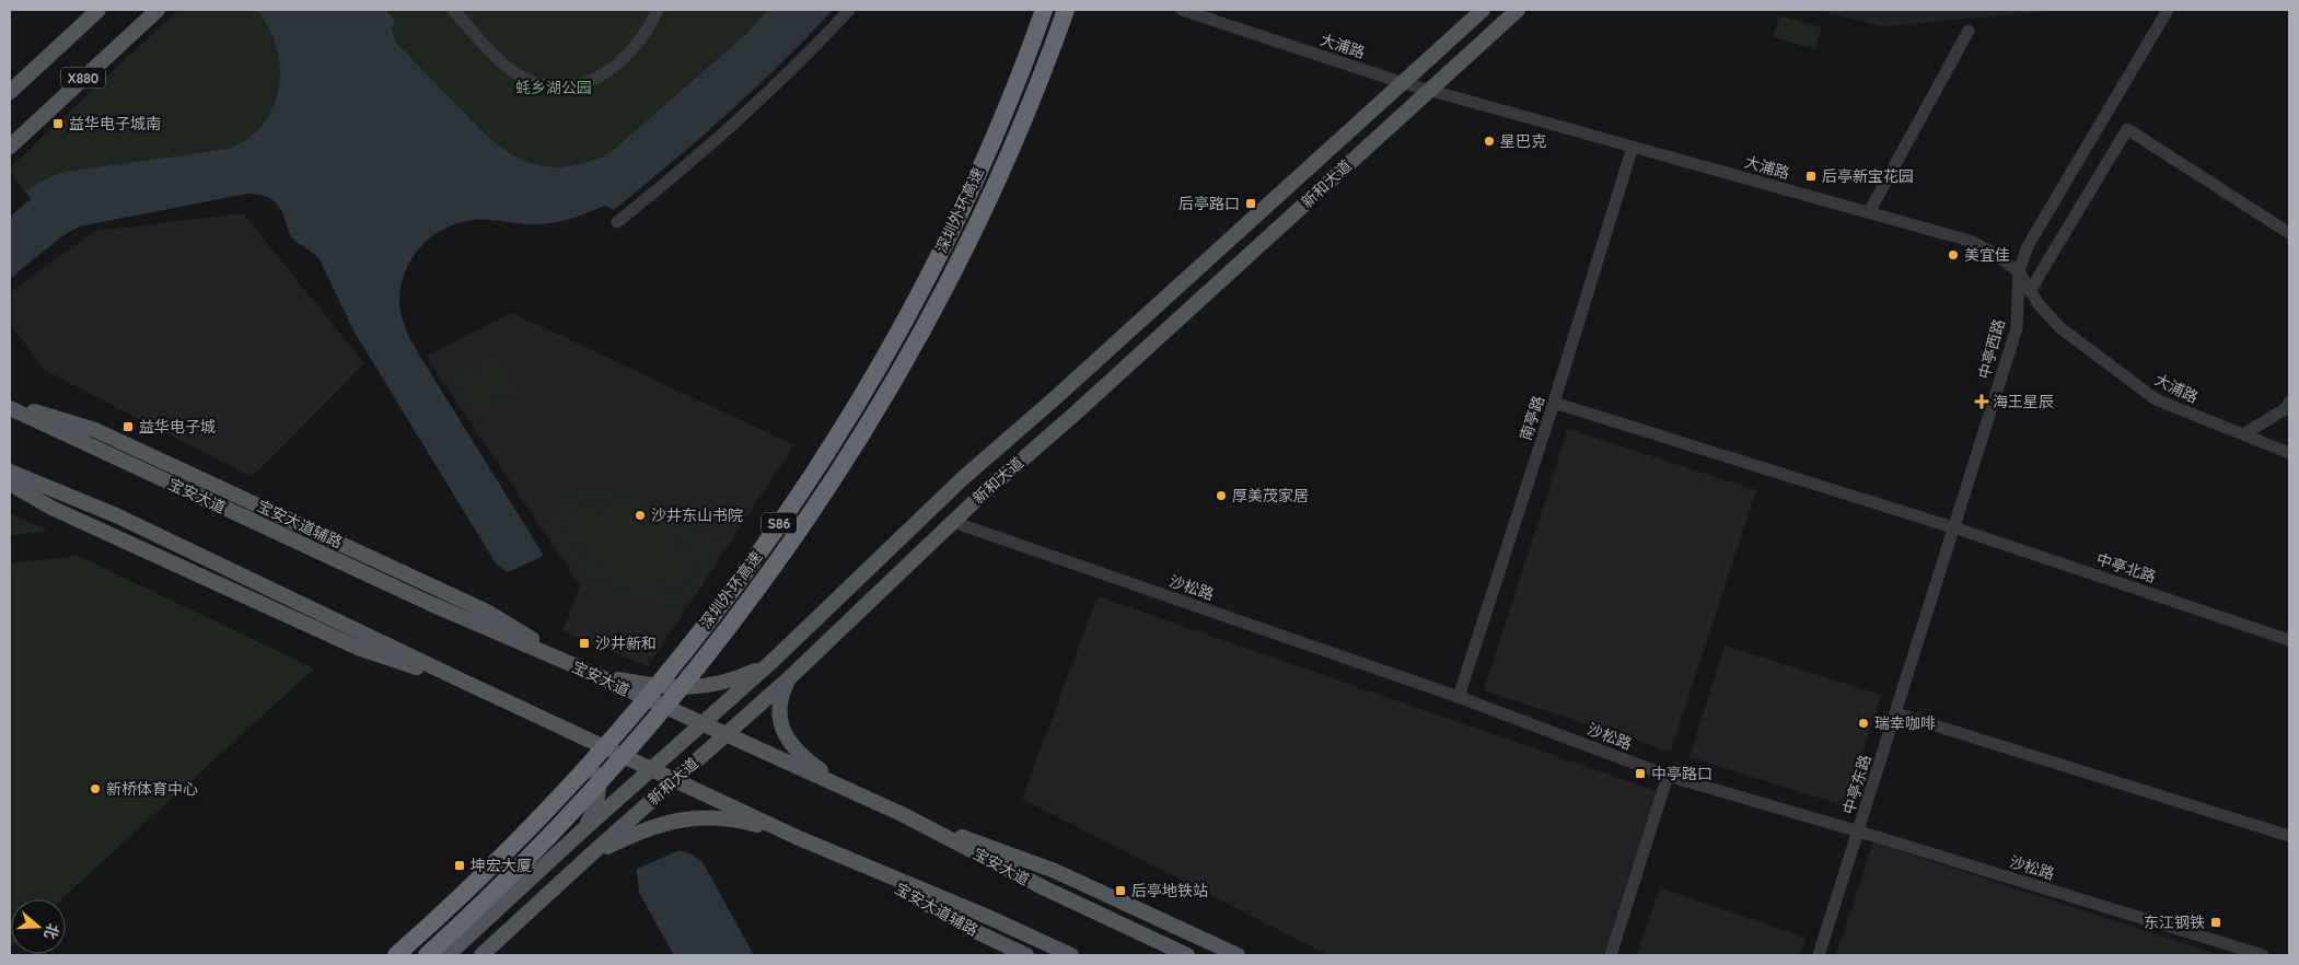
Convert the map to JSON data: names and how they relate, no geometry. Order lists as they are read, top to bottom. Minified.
{"streets":{"highway":["深圳外环高速","S86"],"main road":["X880","新和大道","宝安大道","宝安大道辅路"],"street":["大浦路","中亭西路","南亭路","中亭北路","沙松路","中亭东路"]},"crossings":[["大浦路","新和大道"],["大浦路","中亭西路"],["大浦路","南亭路"],["新和大道","宝安大道"],["新和大道","沙松路"],["中亭西路","中亭北路"],["中亭西路","中亭东路"],["南亭路","中亭北路"],["南亭路","沙松路"],["宝安大道","宝安大道辅路"],["中亭北路","中亭东路"],["沙松路","中亭东路"]],"parks":["蚝乡湖公园"],"places":{"transit":["益华电子城南","后亭新宝花园","后亭路口","益华电子城","沙井新和","中亭路口","坤宏大厦","后亭地铁站","东江钢铁"],"other":["星巴克","美宜佳","厚美茂家居","沙井东山书院","瑞幸咖啡","新桥体育中心"],"health":["海王星辰"]},"north":"right"}
